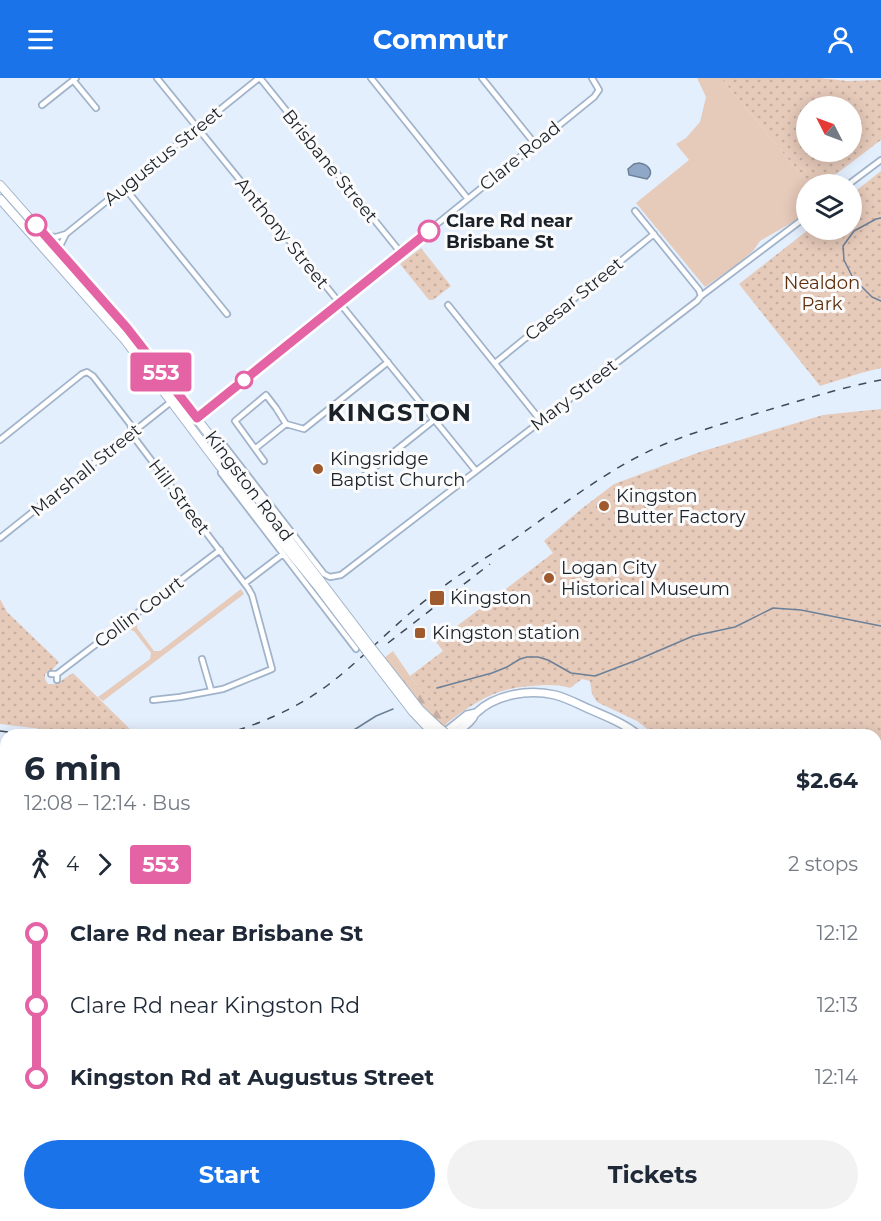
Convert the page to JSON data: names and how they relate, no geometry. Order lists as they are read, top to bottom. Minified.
{"streets":{"main road":["Kingston Road"],"street":["Augustus Street","Clare Road","Brisbane Street","Anthony Street","Caesar Street","Mary Street","Marshall Street","Hill Street","Collin Court"]},"crossings":[["Augustus Street","Brisbane Street"],["Augustus Street","Anthony Street"],["Clare Road","Brisbane Street"],["Clare Road","Anthony Street"],["Clare Road","Kingston Road"],["Anthony Street","Mary Street"],["Mary Street","Kingston Road"],["Marshall Street","Kingston Road"],["Marshall Street","Hill Street"],["Hill Street","Collin Court"]],"districts":["KINGSTON"],"parks":["Nealdon Park"],"places":{"other":["Clare Rd near Brisbane St","Kingsridge Baptist Church","Kingston Butter Factory","Logan City Historical Museum"],"transit":["Kingston","Kingston station"]},"lines":["bus line 553"],"north":"top left","page":{"header":"Commutr","on_map":"553","heading":["6 min","12:08 – 12:14 · Bus","$2.64"],"legs":["4","553","2 stops"],"list":[{"name":"Clare Rd near Brisbane St","value":"12:12"},{"name":"Clare Rd near Kingston Rd","value":"12:13"},{"name":"Kingston Rd at Augustus Street","value":"12:14"}],"buttons":["Start","Tickets"]}}
